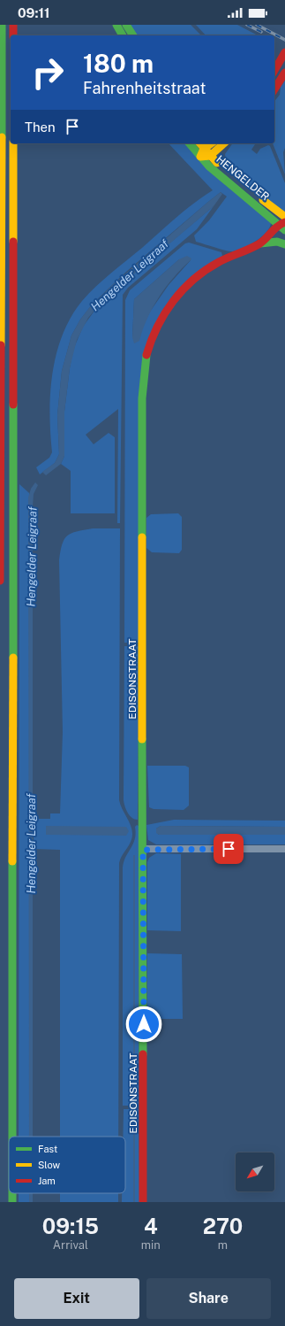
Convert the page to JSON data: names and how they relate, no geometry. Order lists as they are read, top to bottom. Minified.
{"streets":{"main road":["HENGELDER","EDISONSTRAAT"]},"crossings":[["HENGELDER","EDISONSTRAAT"]],"water":["Hengelder Leigraaf"],"legend":["Fast","Slow","Jam"],"north":"bottom left","page":{"status":"09:11","turn":["180 m","Fahrenheitstraat"],"then":"Then","eta":["09:15","Arrival","4","min","270","m"],"buttons":["Exit","Share"]}}
